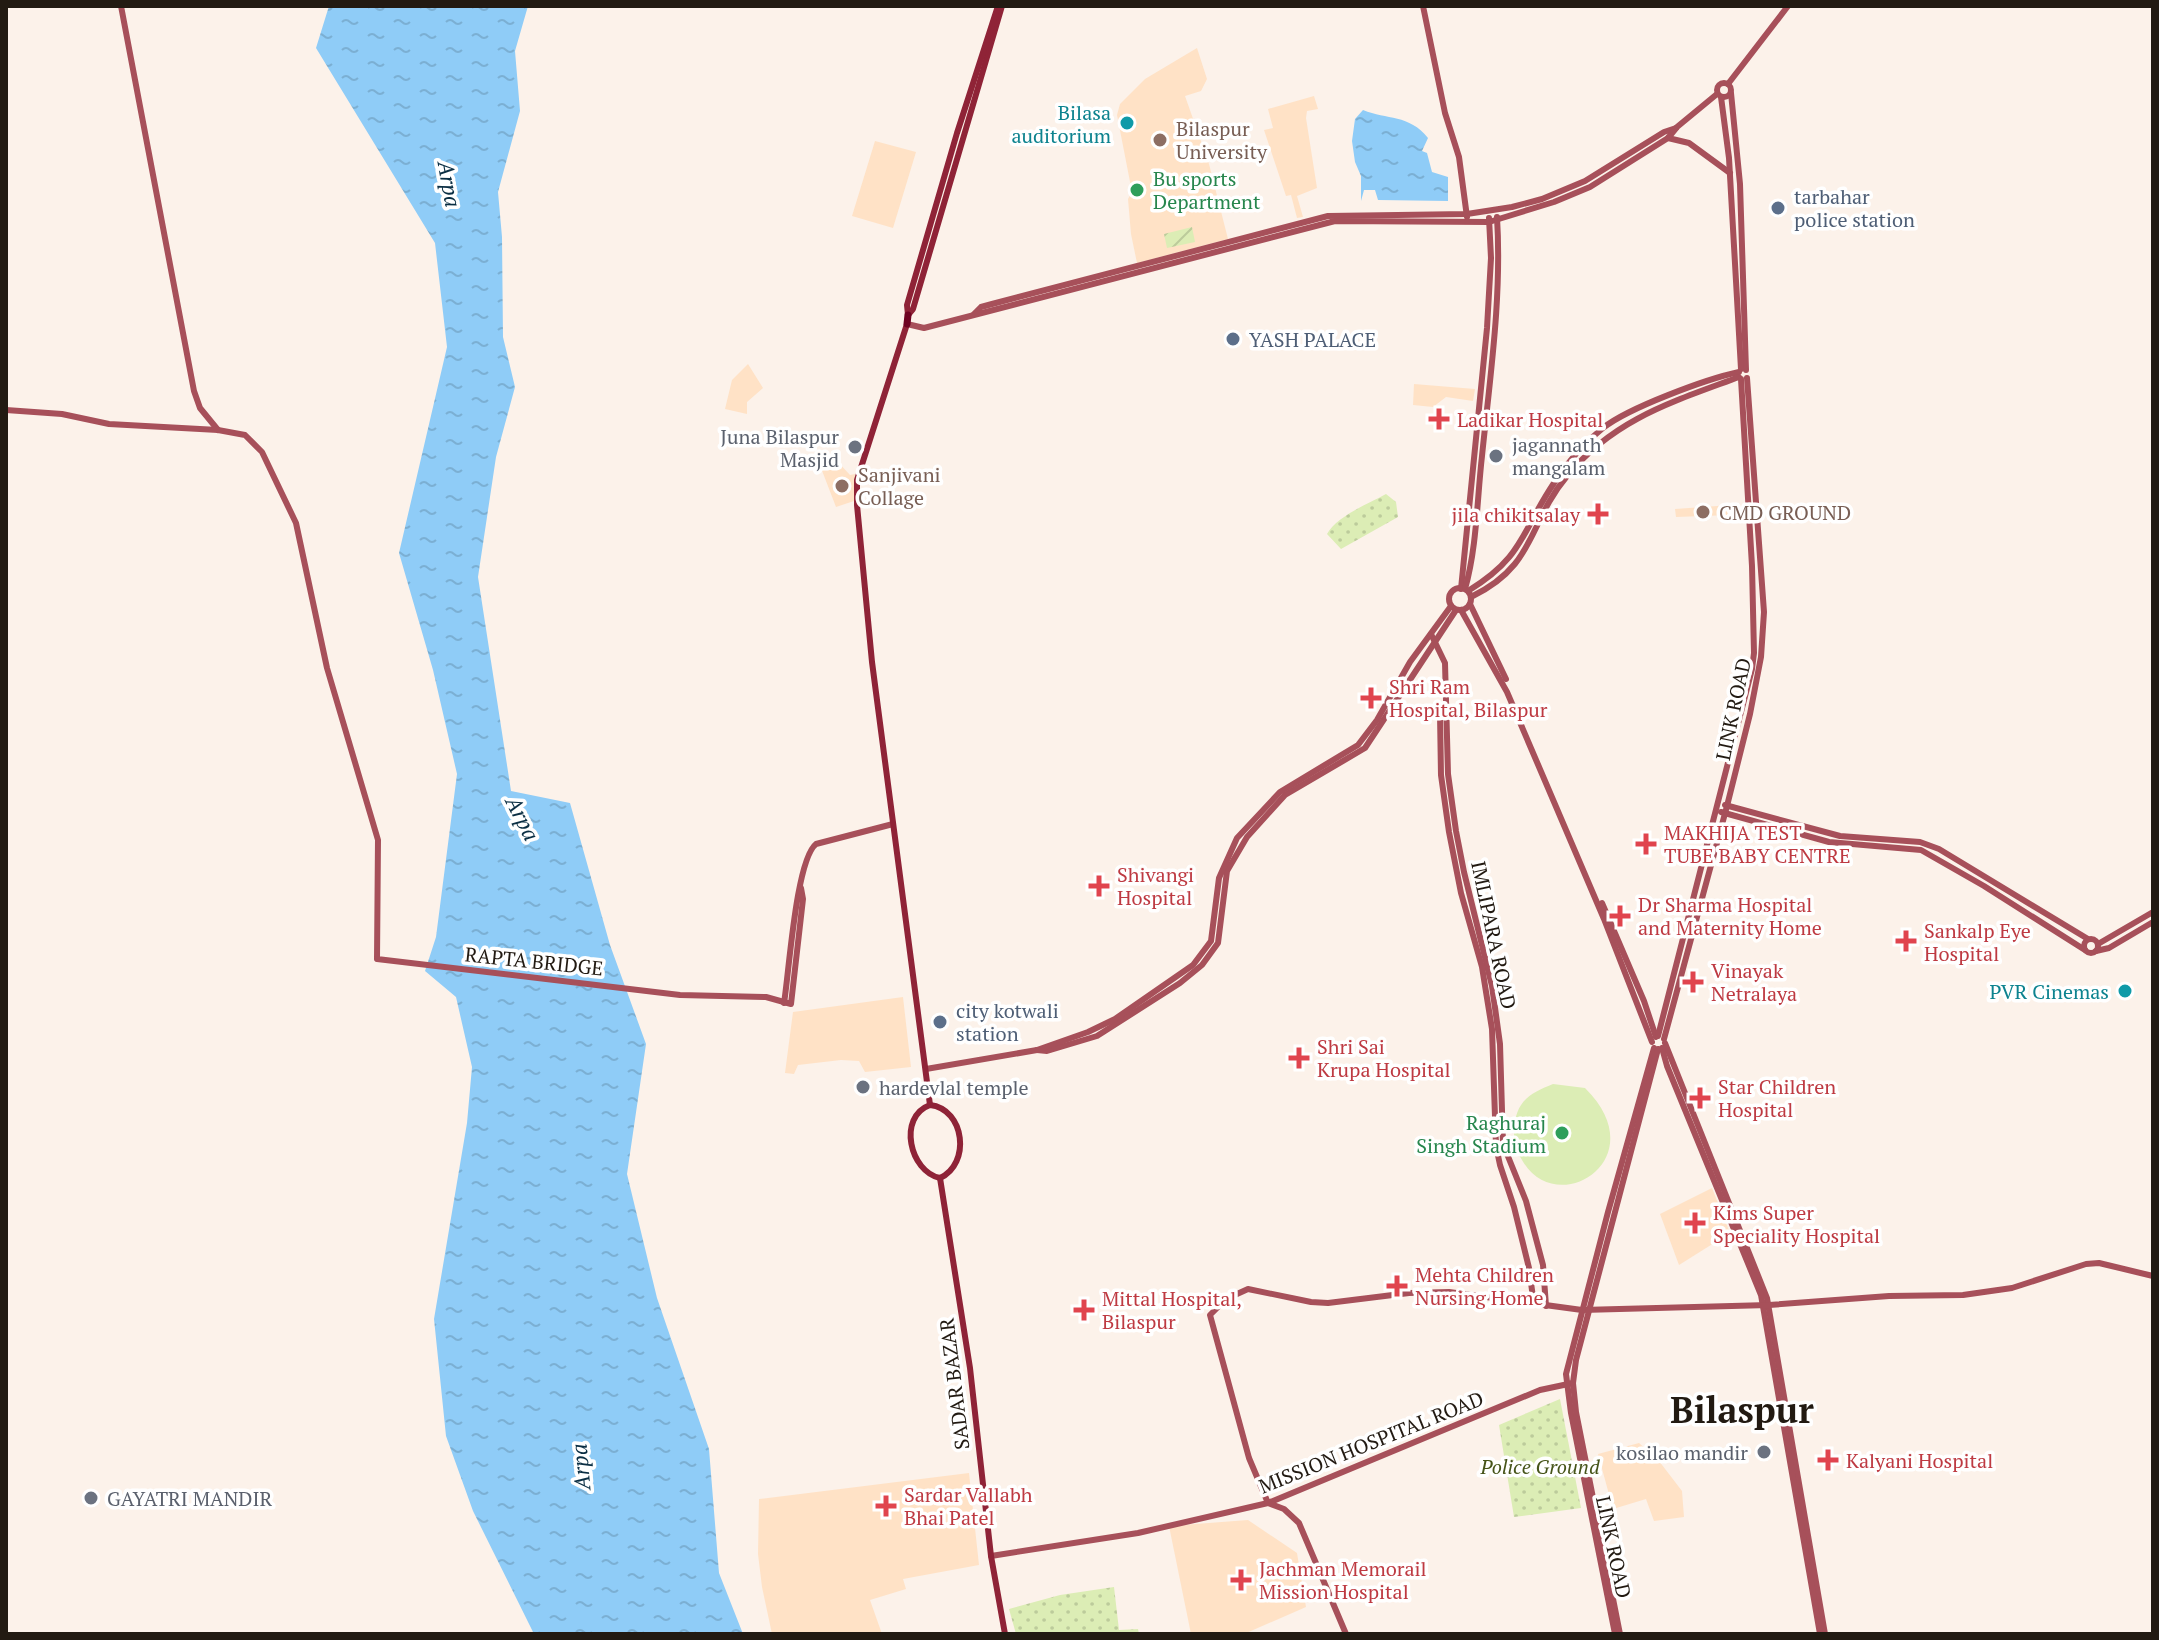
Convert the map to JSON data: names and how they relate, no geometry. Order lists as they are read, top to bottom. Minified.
{"streets":{"main road":["SADAR BAZAR"],"street":["LINK ROAD","IMLIPARA ROAD","RAPTA BRIDGE","MISSION HOSPITAL ROAD"]},"crossings":[["LINK ROAD","MISSION HOSPITAL ROAD"],["SADAR BAZAR","MISSION HOSPITAL ROAD"]],"districts":["Bilaspur"],"water":["Arpa"],"parks":["Police Ground"],"places":{"other":["Bilasa auditorium","Bilaspur University","Bu sports Department","tarbahar police station","YASH PALACE","Juna Bilaspur Masjid","jagannath mangalam","Sanjivani Collage","CMD GROUND","PVR Cinemas","city kotwali station","hardevlal temple","Raghuraj Singh Stadium","kosilao mandir","GAYATRI MANDIR"],"health":["Ladikar Hospital","jila chikitsalay","Shri Ram Hospital, Bilaspur","MAKHIJA TEST TUBE BABY CENTRE","Shivangi Hospital","Dr Sharma Hospital and Maternity Home","Sankalp Eye Hospital","Vinayak Netralaya","Shri Sai Krupa Hospital","Star Children Hospital","Kims Super Speciality Hospital","Mehta Children Nursing Home","Mittal Hospital, Bilaspur","Kalyani Hospital","Sardar Vallabh Bhai Patel","Jachman Memorail Mission Hospital"]}}
